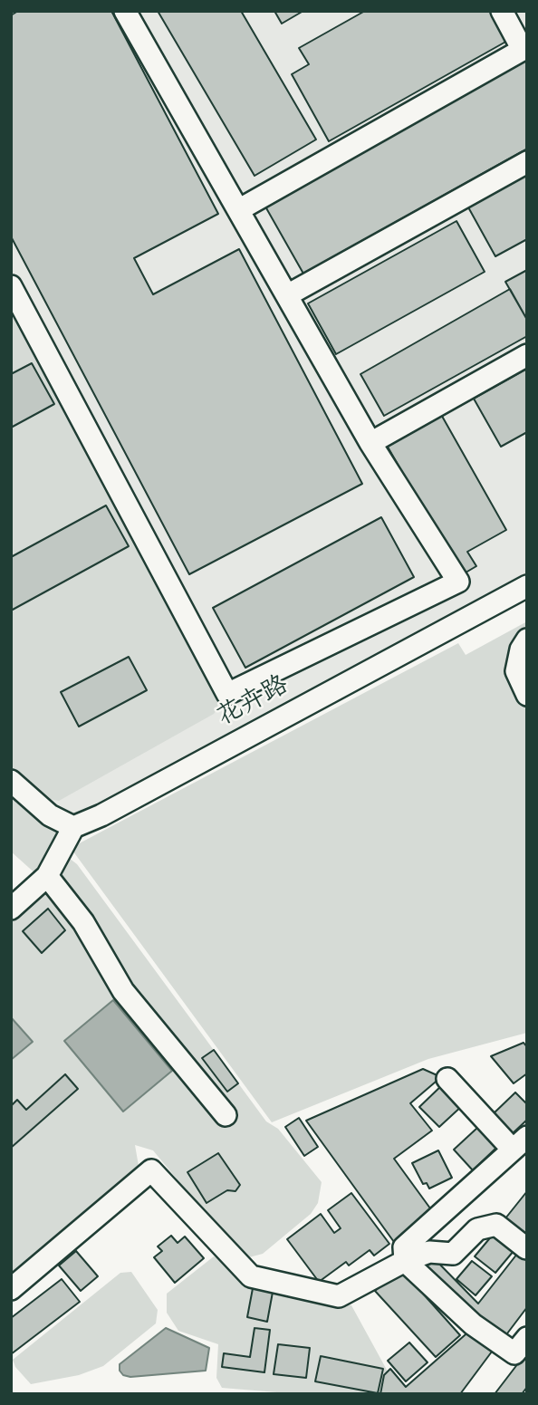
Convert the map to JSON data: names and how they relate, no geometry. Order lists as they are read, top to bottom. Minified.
{"streets":{"street":["花卉路"]}}
